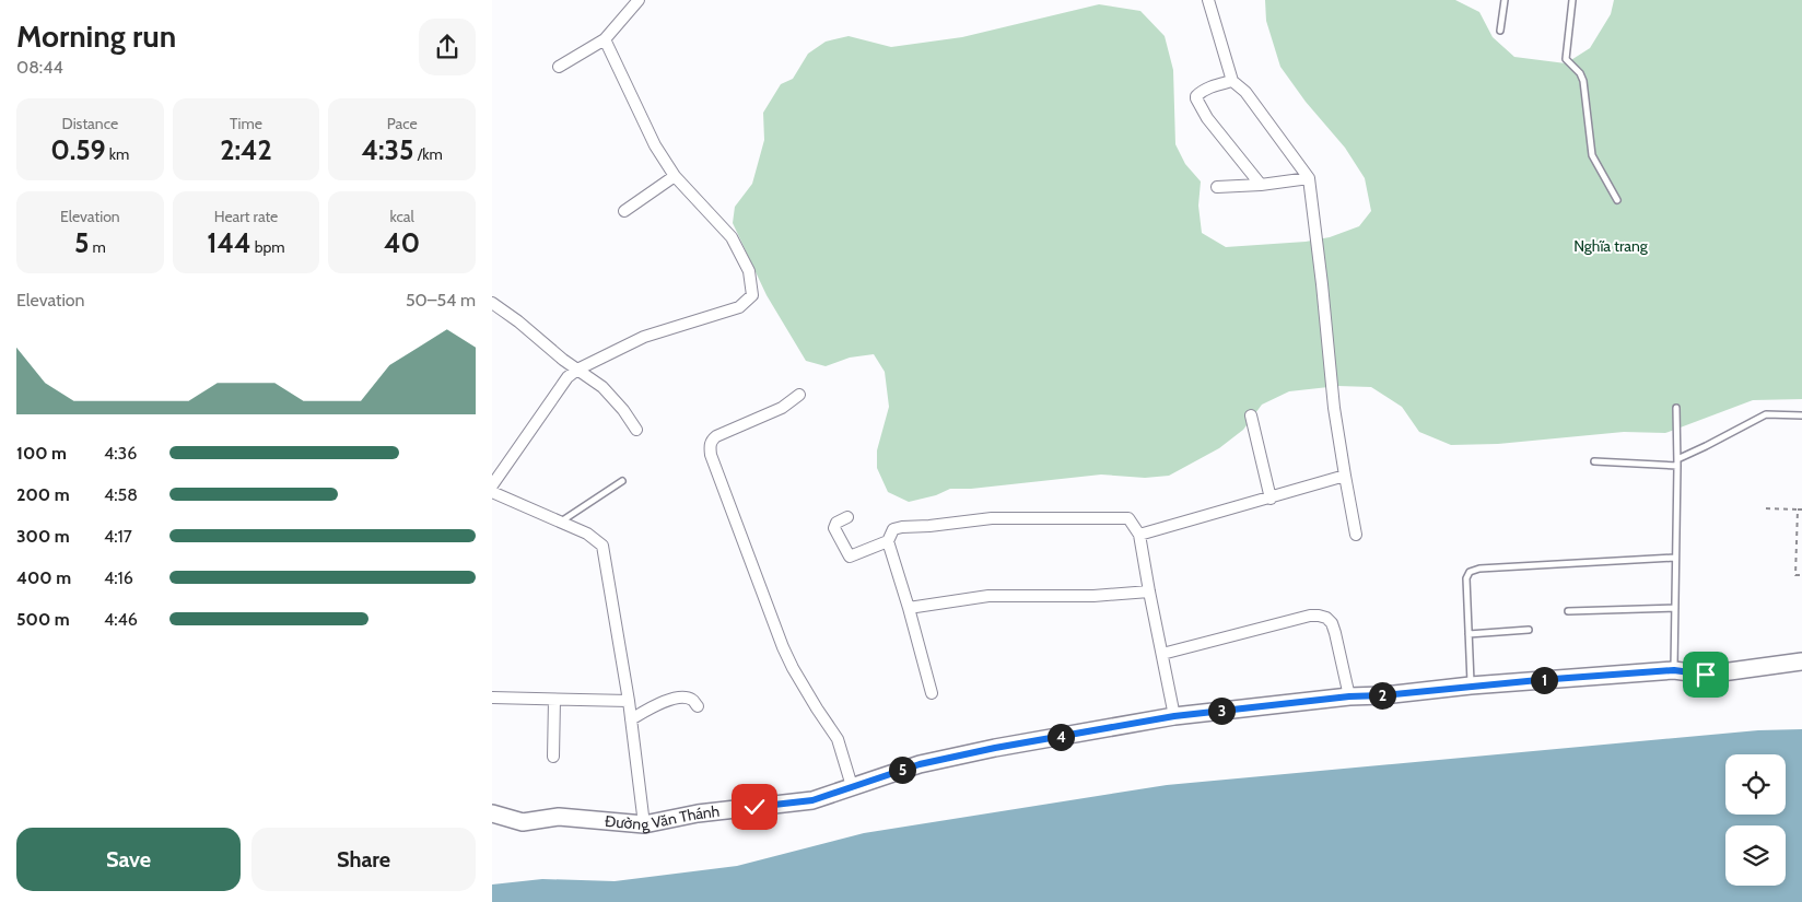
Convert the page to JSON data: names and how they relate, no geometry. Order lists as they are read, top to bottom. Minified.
{"streets":{"main road":["Đường Văn Thánh"]},"parks":["Nghĩa trang"],"page":{"heading":["Morning run","08:44"],"stats":[["Distance","0.59 km"],["Time","2:42"],["Pace","4:35 /km"],["Elevation","5 m"],["Heart rate","144 bpm"],["kcal","40"]],"chart":["Elevation","50–54 m"],"list":[{"name":"100 m","note":"4:36"},{"name":"200 m","note":"4:58"},{"name":"300 m","note":"4:17"},{"name":"400 m","note":"4:16"},{"name":"500 m","note":"4:46"}],"pins":["1","2","3","4","5"],"buttons":["Save","Share"]}}
